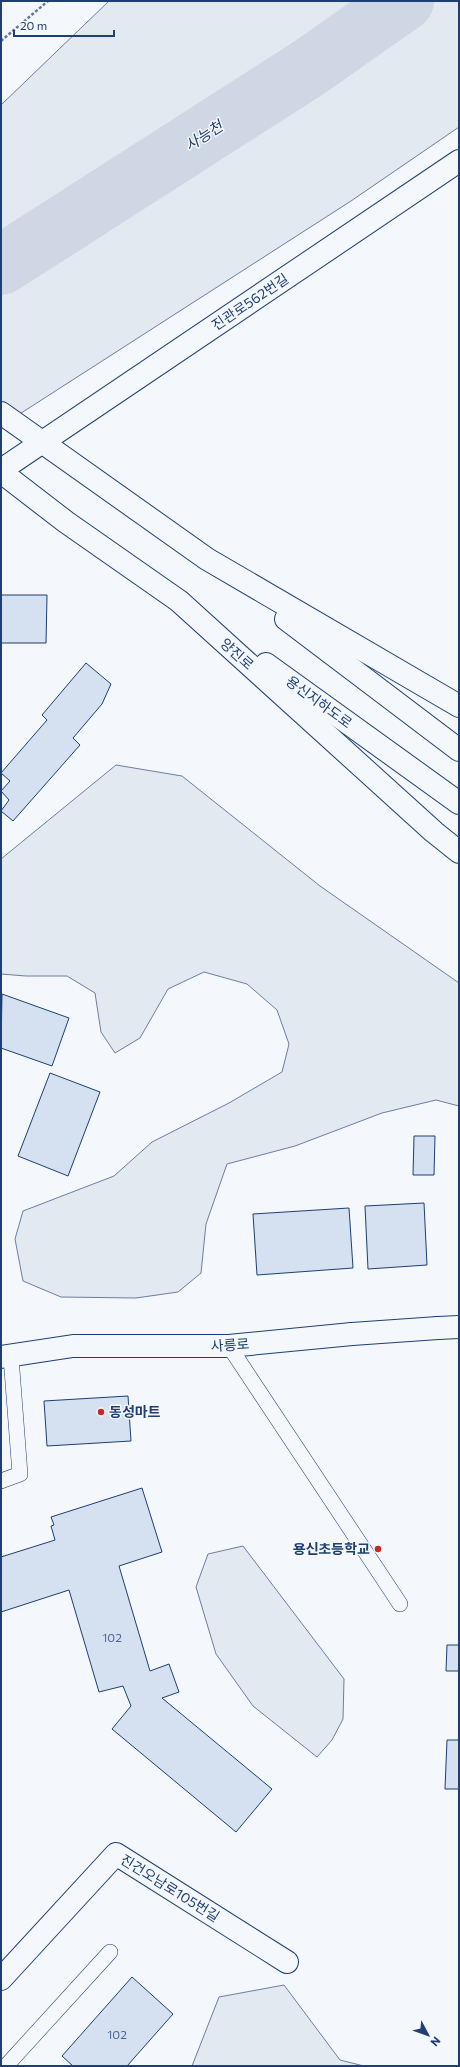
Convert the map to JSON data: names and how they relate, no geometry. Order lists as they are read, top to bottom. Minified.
{"streets":{"main road":["진관로562번길","양진로","용신지하도로","사릉로","진건오남로105번길"]},"crossings":[["진관로562번길","양진로"],["양진로","용신지하도로"]],"water":["사능천"],"places":["동성마트","용신초등학교"],"house_numbers":["102","102"],"scale_bar":"20 m","north":"bottom right"}
